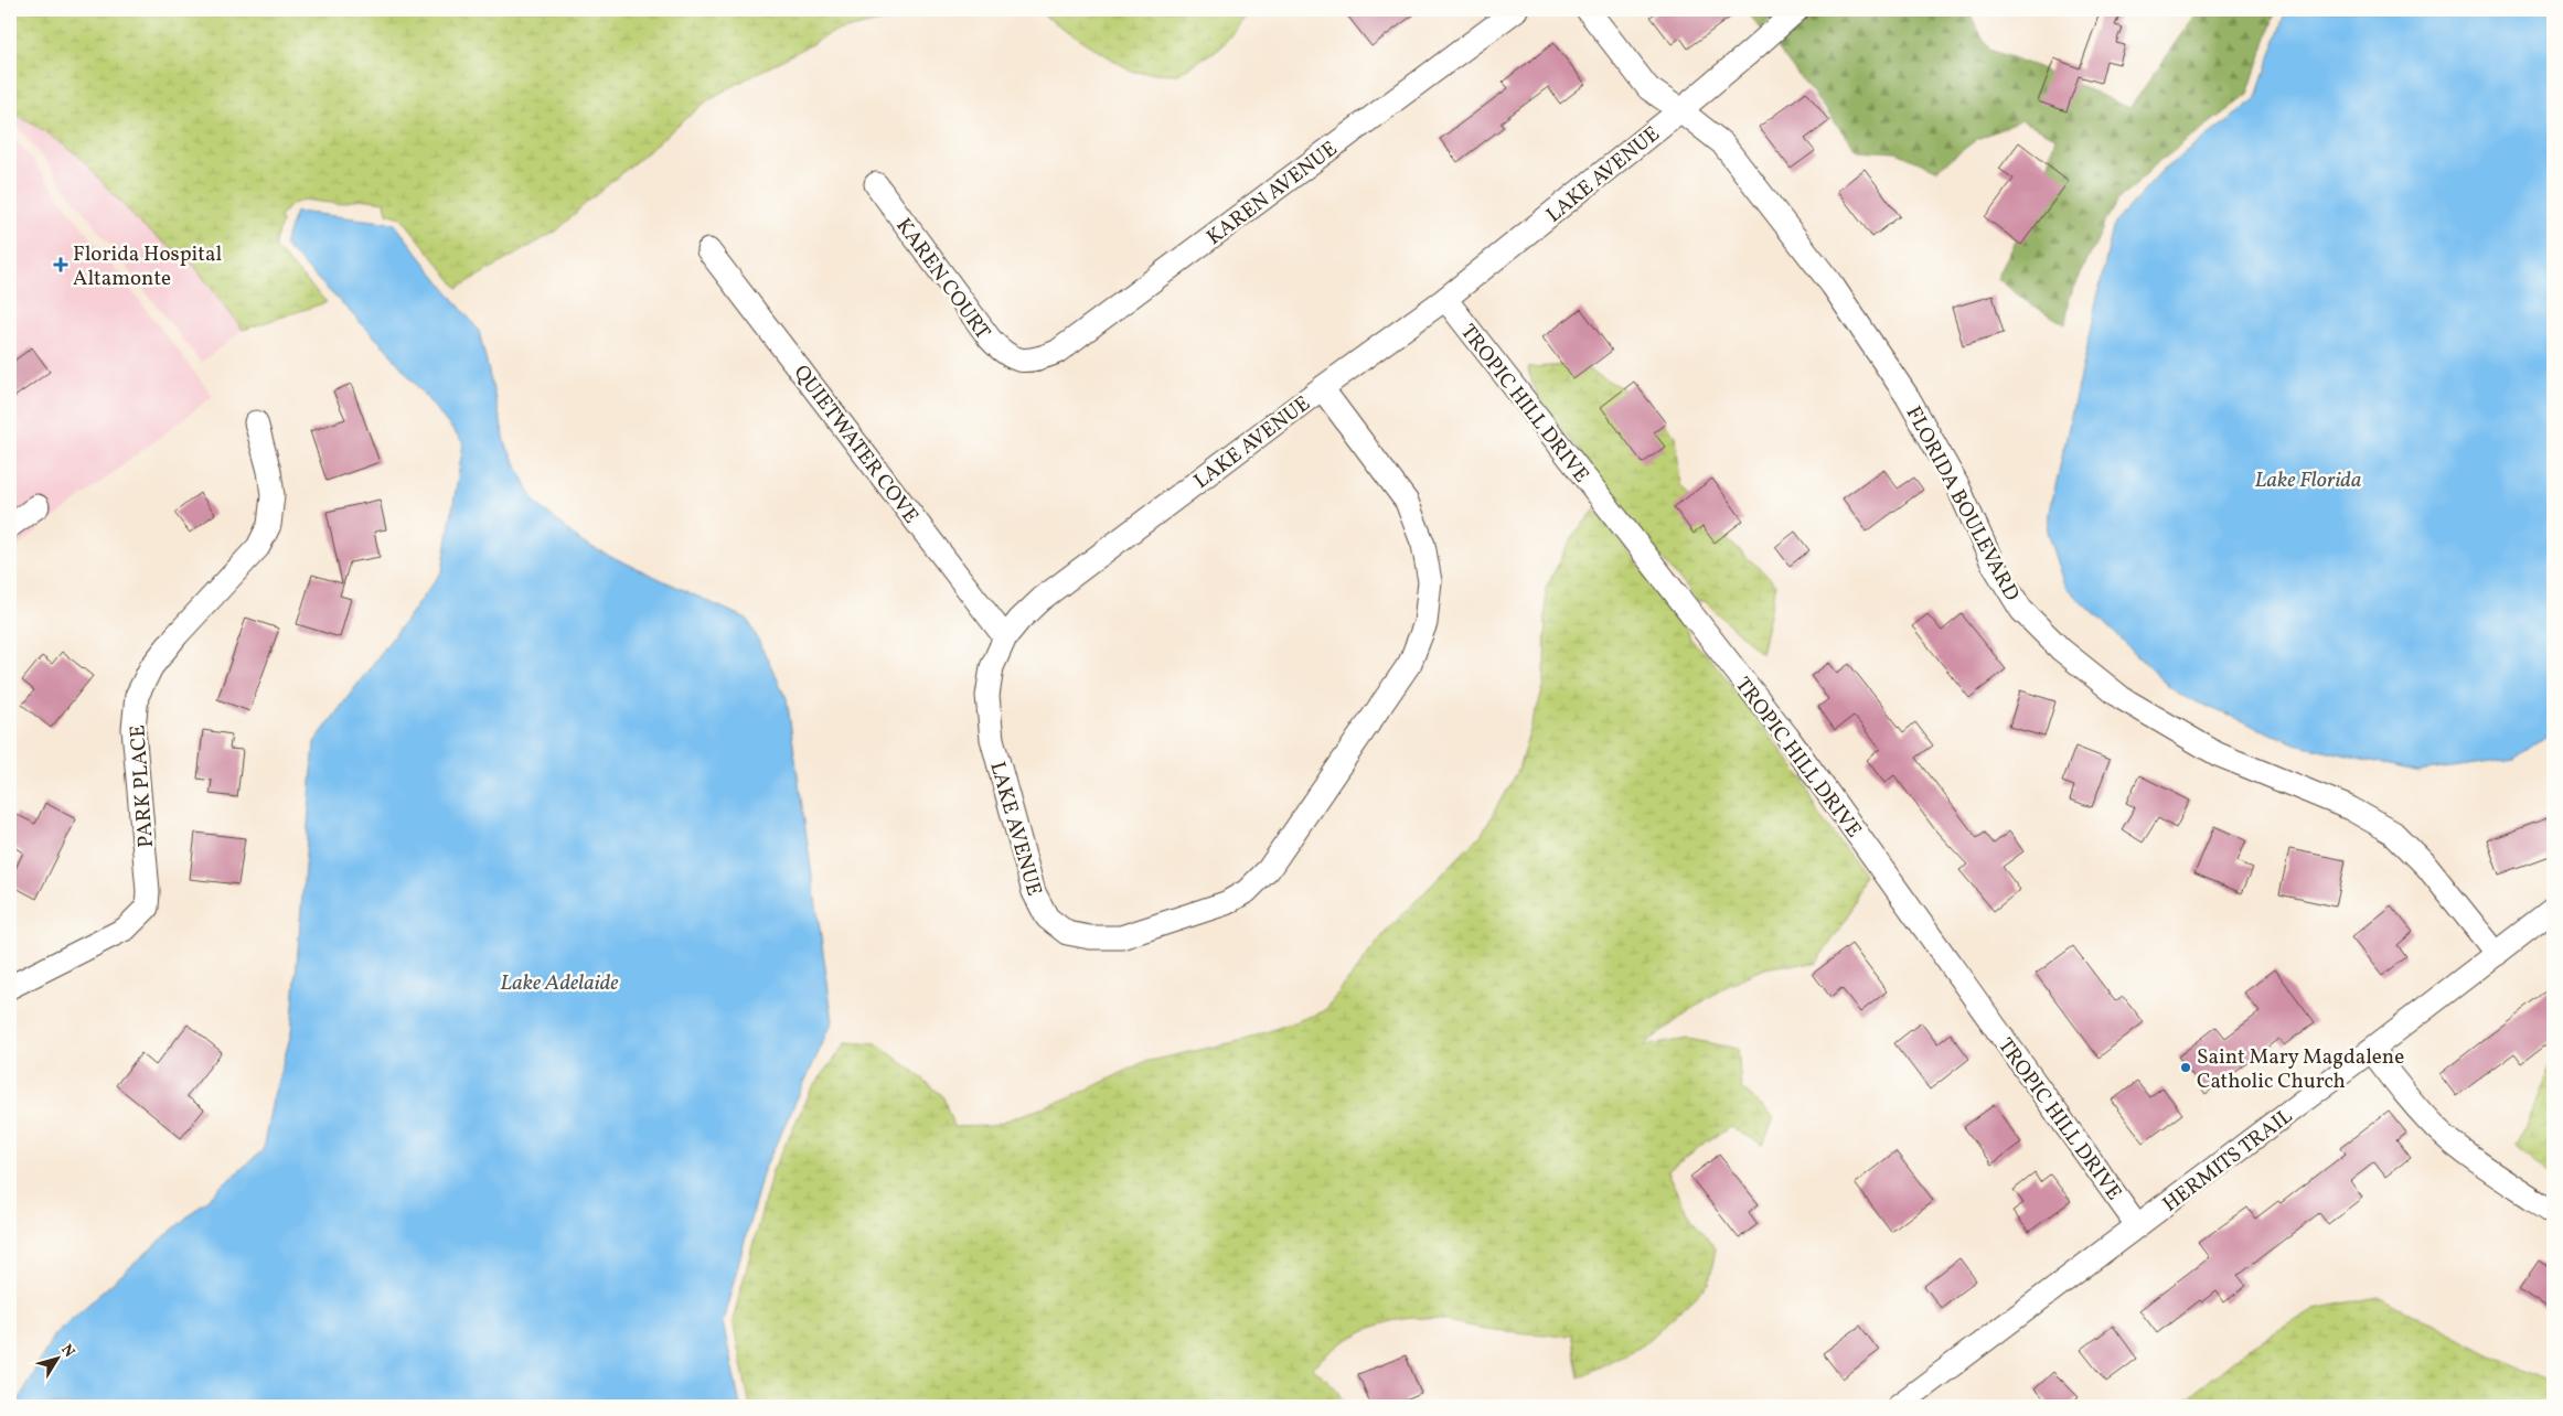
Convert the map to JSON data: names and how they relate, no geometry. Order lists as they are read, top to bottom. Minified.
{"streets":{"street":["LAKE AVENUE","KAREN AVENUE","KAREN COURT","TROPIC HILL DRIVE","QUIETWATER COVE","FLORIDA BOULEVARD","PARK PLACE","HERMITS TRAIL"]},"crossings":[["LAKE AVENUE","TROPIC HILL DRIVE"],["LAKE AVENUE","QUIETWATER COVE"],["LAKE AVENUE","FLORIDA BOULEVARD"],["KAREN AVENUE","KAREN COURT"],["TROPIC HILL DRIVE","HERMITS TRAIL"],["FLORIDA BOULEVARD","HERMITS TRAIL"]],"water":["Lake Florida","Lake Adelaide"],"places":{"health":["Florida Hospital Altamonte"],"other":["Saint Mary Magdalene Catholic Church"]},"north":"top right"}
